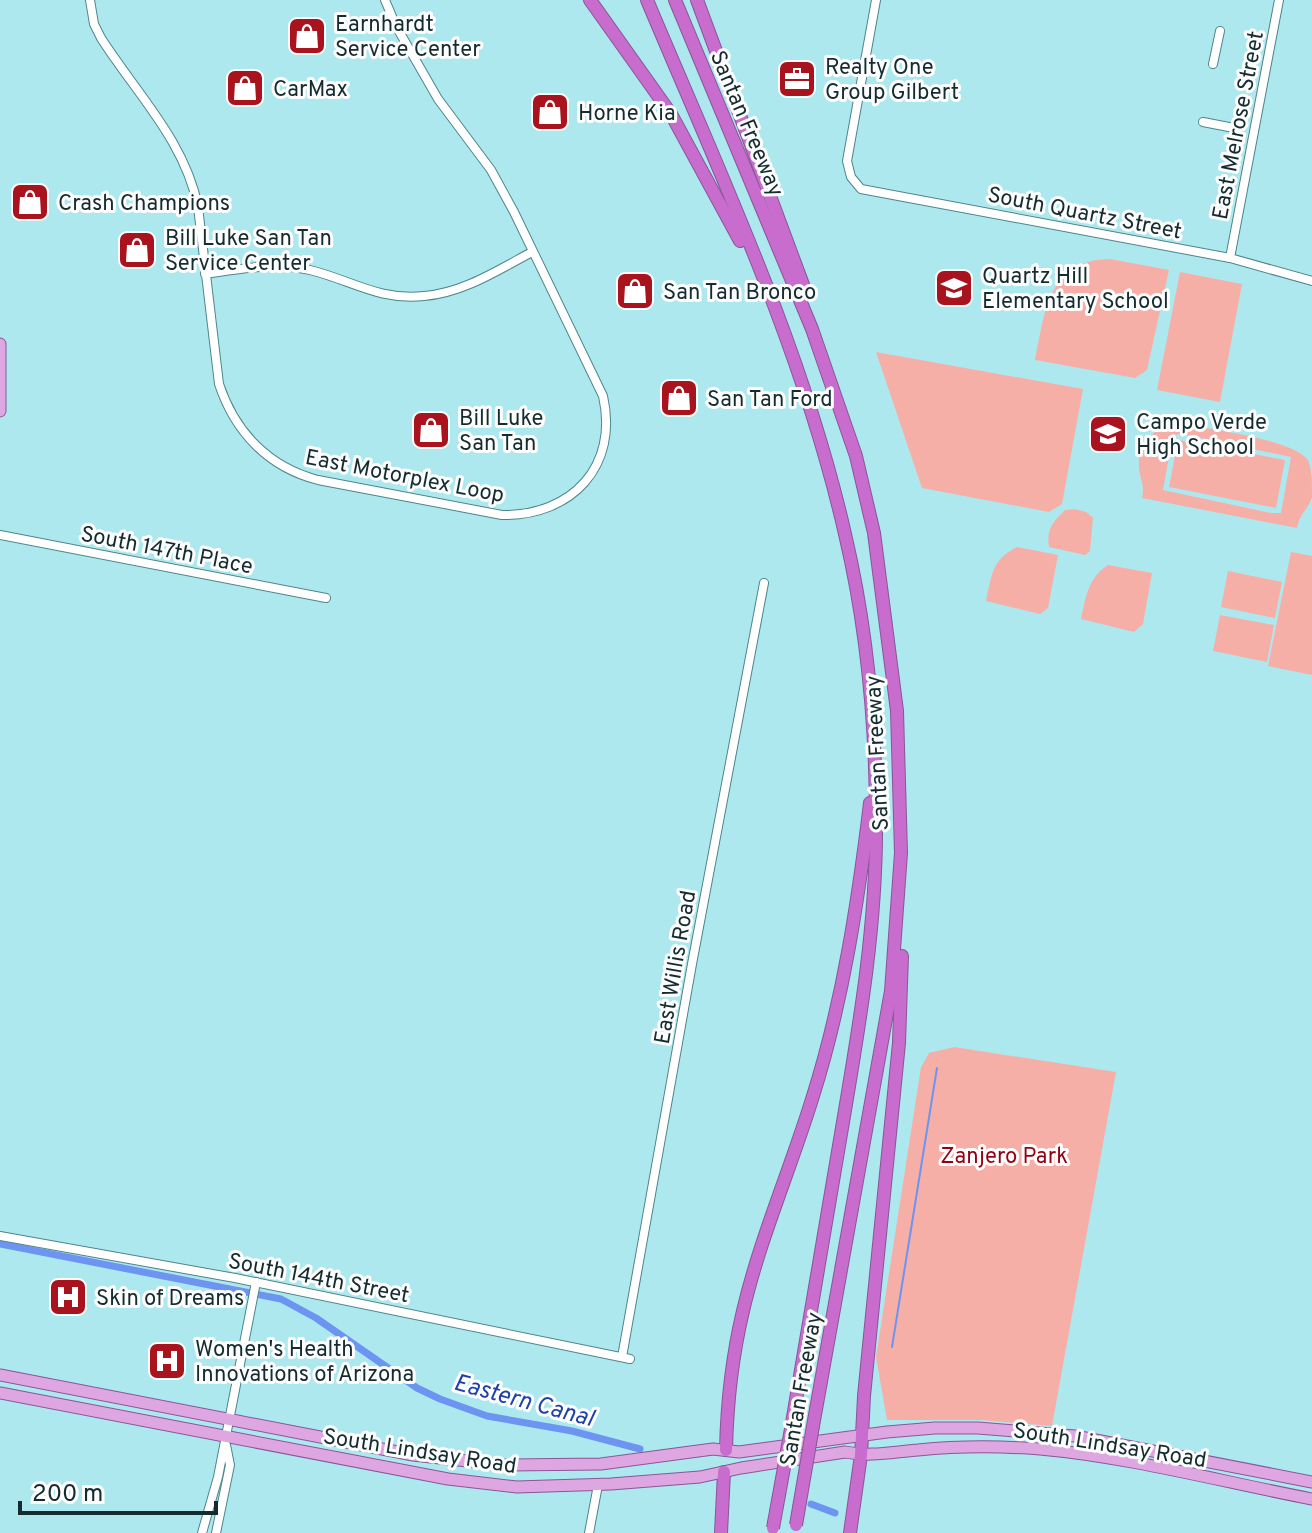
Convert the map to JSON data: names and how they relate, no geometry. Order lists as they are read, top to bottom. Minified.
{"streets":{"highway":["Santan Freeway"],"main road":["South Lindsay Road"],"street":["East Melrose Street","South Quartz Street","East Motorplex Loop","South 147th Place","East Willis Road","South 144th Street"]},"crossings":[["East Melrose Street","South Quartz Street"],["East Willis Road","South 144th Street"]],"water":["Eastern Canal"],"parks":["Zanjero Park"],"places":{"shop":["Earnhardt Service Center","CarMax","Horne Kia","Crash Champions","Bill Luke San Tan Service Center","San Tan Bronco","San Tan Ford","Bill Luke San Tan"],"office":["Realty One Group Gilbert"],"school or university":["Quartz Hill Elementary School","Campo Verde High School"],"hospital":["Skin of Dreams","Women's Health Innovations of Arizona"]},"scale_bar":"200 m"}
